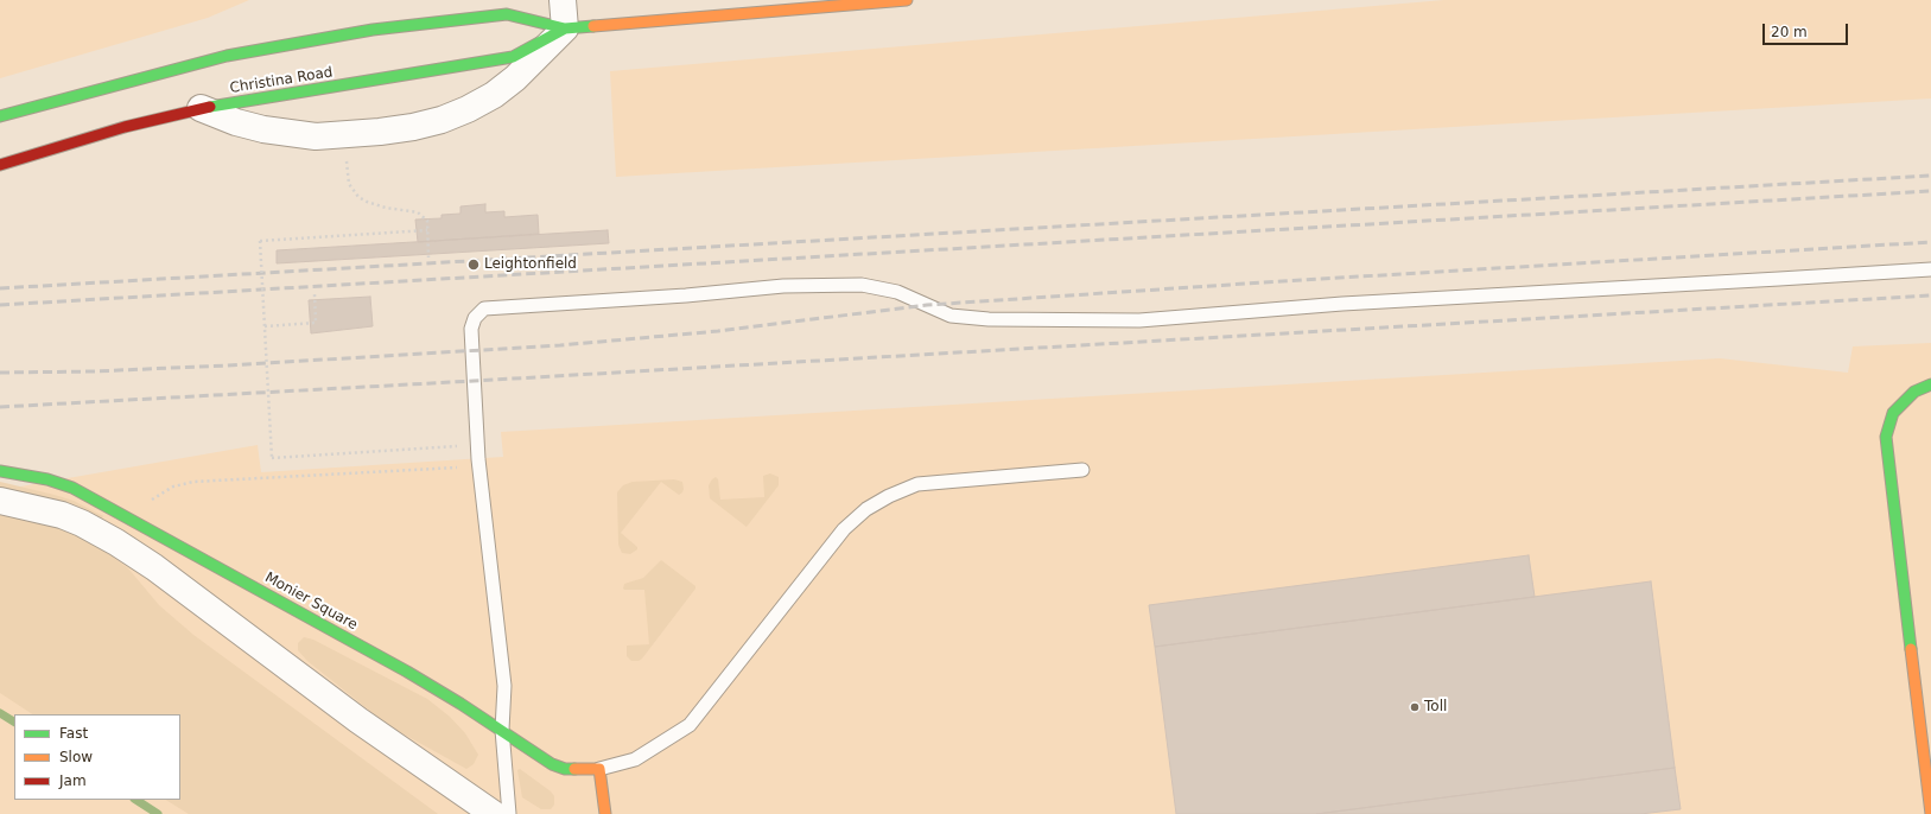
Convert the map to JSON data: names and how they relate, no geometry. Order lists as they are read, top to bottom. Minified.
{"streets":{"main road":["Christina Road","Monier Square"]},"places":["Leightonfield","Toll"],"legend":["Fast","Slow","Jam"],"scale_bar":"20 m"}
